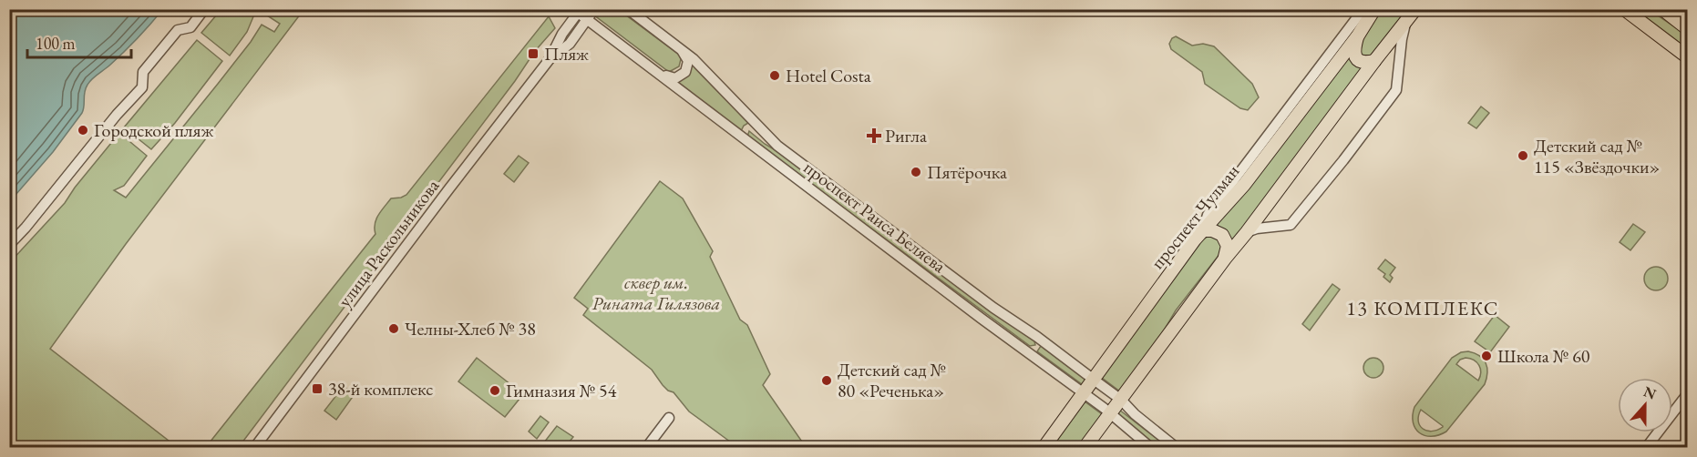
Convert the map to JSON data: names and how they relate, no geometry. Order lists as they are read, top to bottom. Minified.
{"streets":{"main road":["проспект Чулман"],"street":["проспект Раиса Беляева","улица Раскольникова"]},"crossings":[["проспект Раиса Беляева","проспект Чулман"],["проспект Раиса Беляева","улица Раскольникова"]],"districts":["13 КОМПЛЕКС"],"parks":["сквер им. Рината Гилязова"],"places":{"transit":["Пляж","38-й комплекс"],"other":["Hotel Costa","Городской пляж","Детский сад № 115 «Звёздочки»","Пятёрочка","Челны-Хлеб № 38","Школа № 60","Детский сад № 80 «Реченька»","Гимназия № 54"],"health":["Ригла"]},"scale_bar":"100 m","north":"top"}
